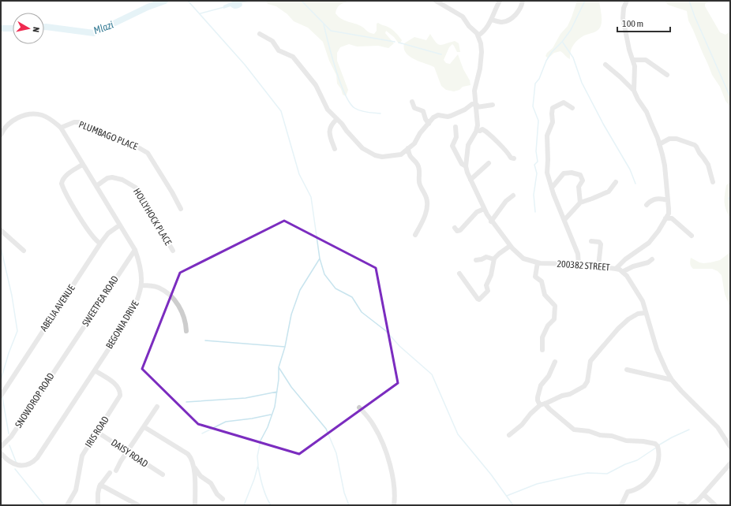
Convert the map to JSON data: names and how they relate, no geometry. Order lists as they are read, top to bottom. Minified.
{"streets":{"street":["PLUMBAGO PLACE","HOLLYHOCK PLACE","200382 STREET","SWEETPEA ROAD","ABELIA AVENUE","BEGONIA DRIVE","SNOWDROP ROAD","IRIS ROAD","DAISY ROAD"]},"crossings":[["PLUMBAGO PLACE","BEGONIA DRIVE"],["HOLLYHOCK PLACE","BEGONIA DRIVE"],["SWEETPEA ROAD","BEGONIA DRIVE"],["SWEETPEA ROAD","SNOWDROP ROAD"],["ABELIA AVENUE","BEGONIA DRIVE"],["BEGONIA DRIVE","IRIS ROAD"],["IRIS ROAD","DAISY ROAD"]],"water":["Mlazi"],"scale_bar":"100 m","north":"right"}
